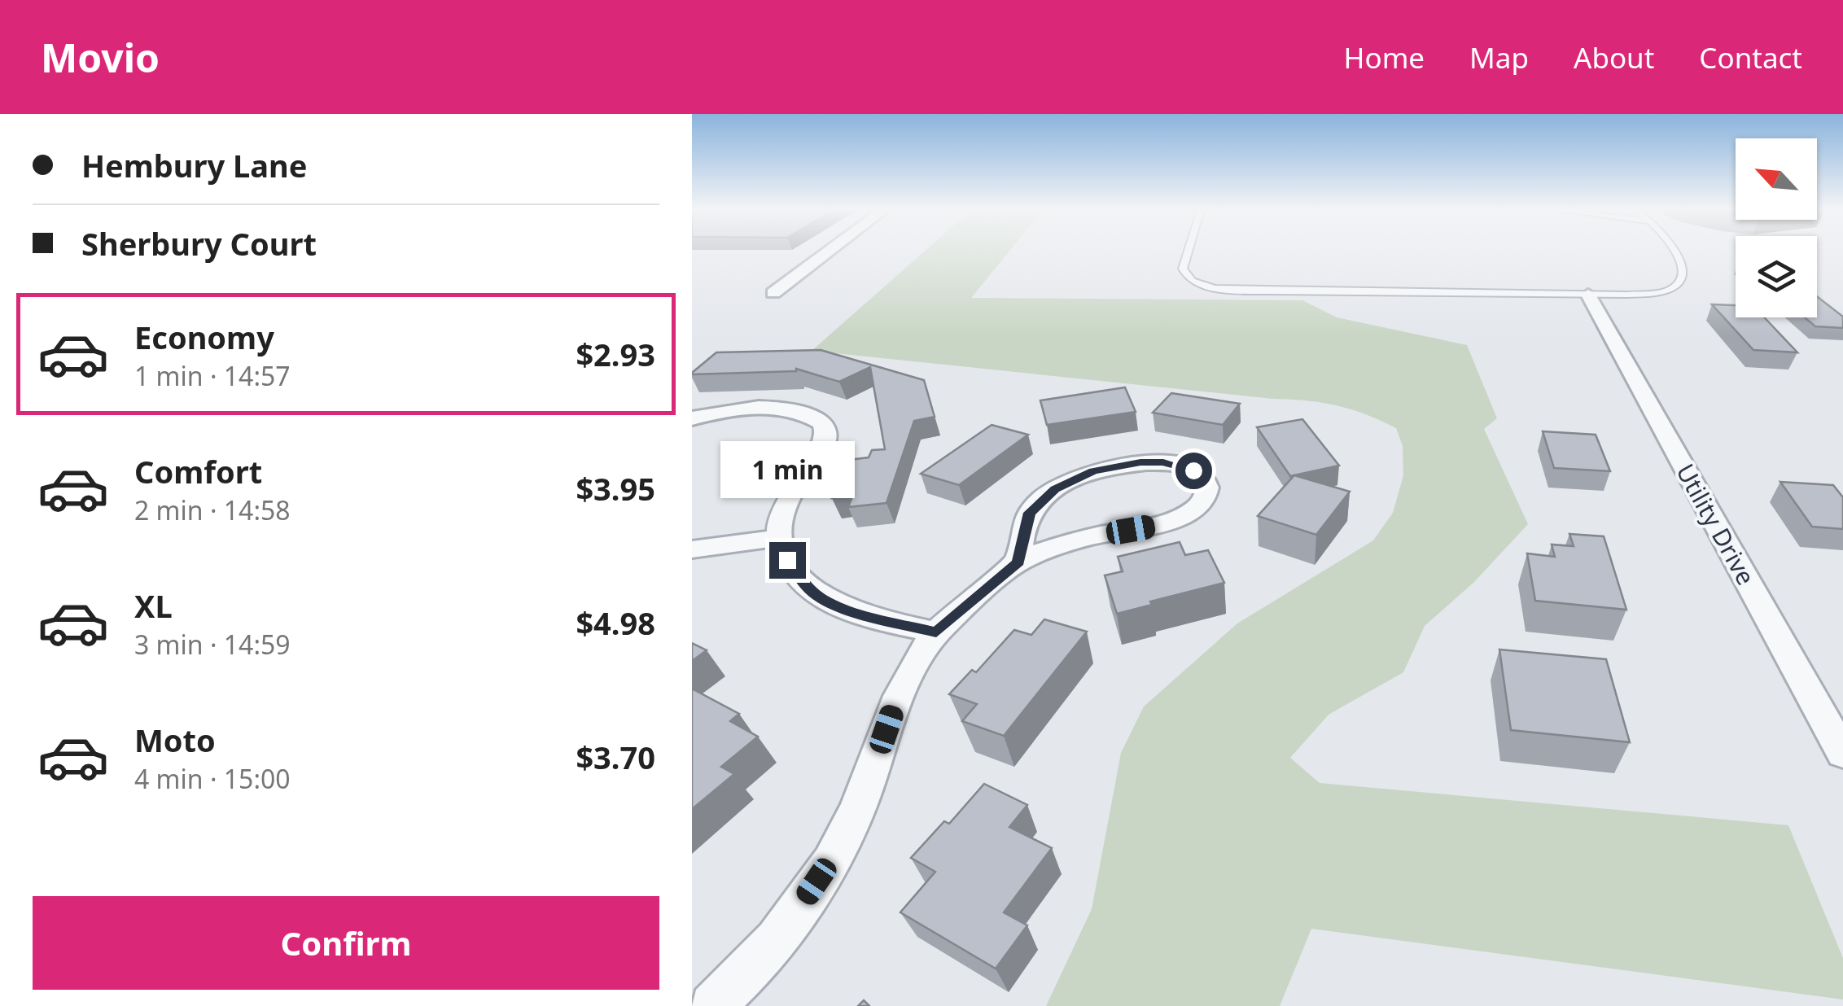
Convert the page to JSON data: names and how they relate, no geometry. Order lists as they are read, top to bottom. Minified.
{"streets":{"street":["Utility Drive"]},"north":"top left","page":{"header":"Movio","nav":["Home","Map","About","Contact"],"banner":["Hembury Lane","Sherbury Court"],"list":[{"name":"Economy","note":"1 min · 14:57","value":"$2.93"},{"name":"Comfort","note":"2 min · 14:58","value":"$3.95"},{"name":"XL","note":"3 min · 14:59","value":"$4.98"},{"name":"Moto","note":"4 min · 15:00","value":"$3.70"}],"bubble":"1 min","buttons":"Confirm"}}
